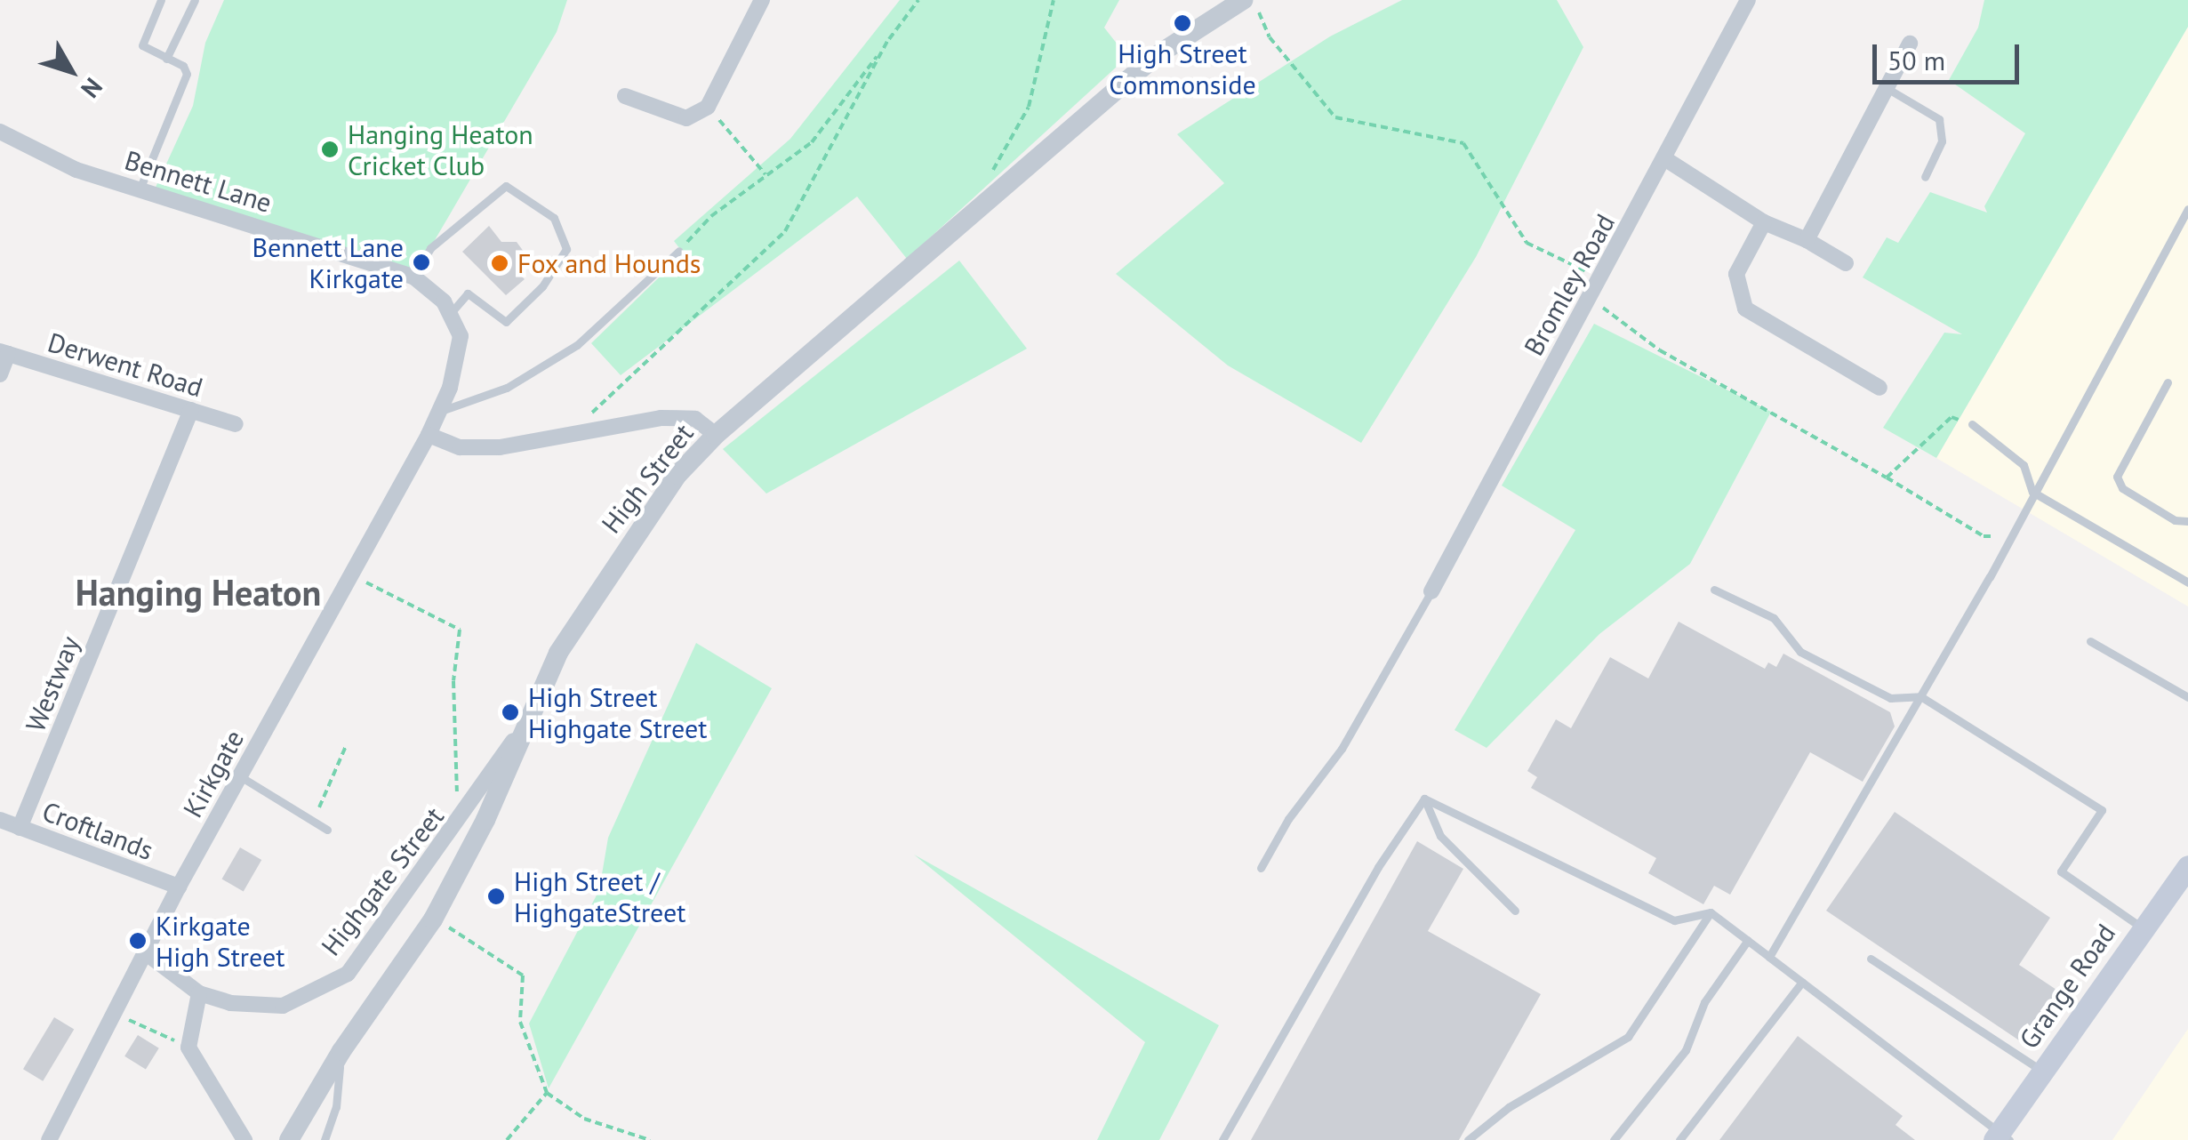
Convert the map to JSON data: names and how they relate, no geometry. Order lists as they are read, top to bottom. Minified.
{"streets":{"main road":["Grange Road"],"street":["Bennett Lane","Bromley Road","Derwent Road","High Street","Westway","Kirkgate","Croftlands","Highgate Street"]},"crossings":[["Bennett Lane","Kirkgate"],["Derwent Road","Westway"],["High Street","Highgate Street"],["Westway","Croftlands"],["Kirkgate","Croftlands"],["Kirkgate","Highgate Street"]],"districts":["Hanging Heaton"],"places":["High Street Commonside","Hanging Heaton Cricket Club","Bennett Lane Kirkgate","Fox and Hounds","High Street Highgate Street","High Street / HighgateStreet","Kirkgate High Street"],"scale_bar":"50 m","north":"bottom right"}
